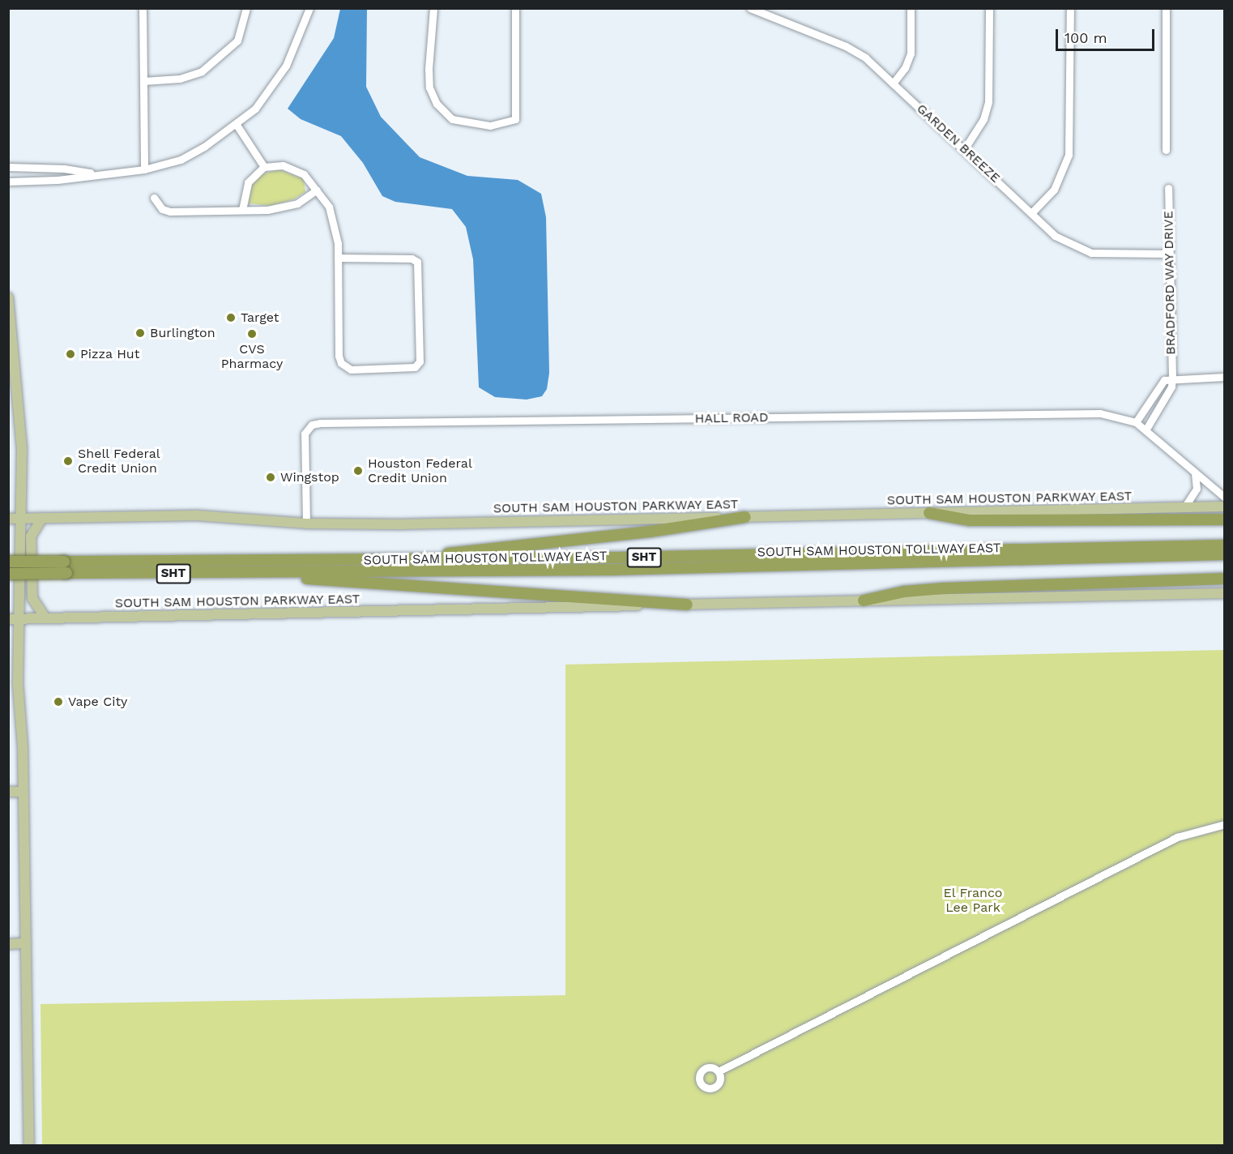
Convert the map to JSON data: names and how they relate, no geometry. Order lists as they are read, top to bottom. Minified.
{"streets":{"highway":["SOUTH SAM HOUSTON TOLLWAY EAST","SHT"],"main road":["SOUTH SAM HOUSTON PARKWAY EAST"],"street":["GARDEN BREEZE","BRADFORD WAY DRIVE","HALL ROAD"]},"crossings":[["GARDEN BREEZE","BRADFORD WAY DRIVE"],["HALL ROAD","SOUTH SAM HOUSTON PARKWAY EAST"]],"parks":["El Franco Lee Park"],"places":["Target","Burlington","CVS Pharmacy","Pizza Hut","Shell Federal Credit Union","Houston Federal Credit Union","Wingstop","Vape City"],"scale_bar":"100 m"}
